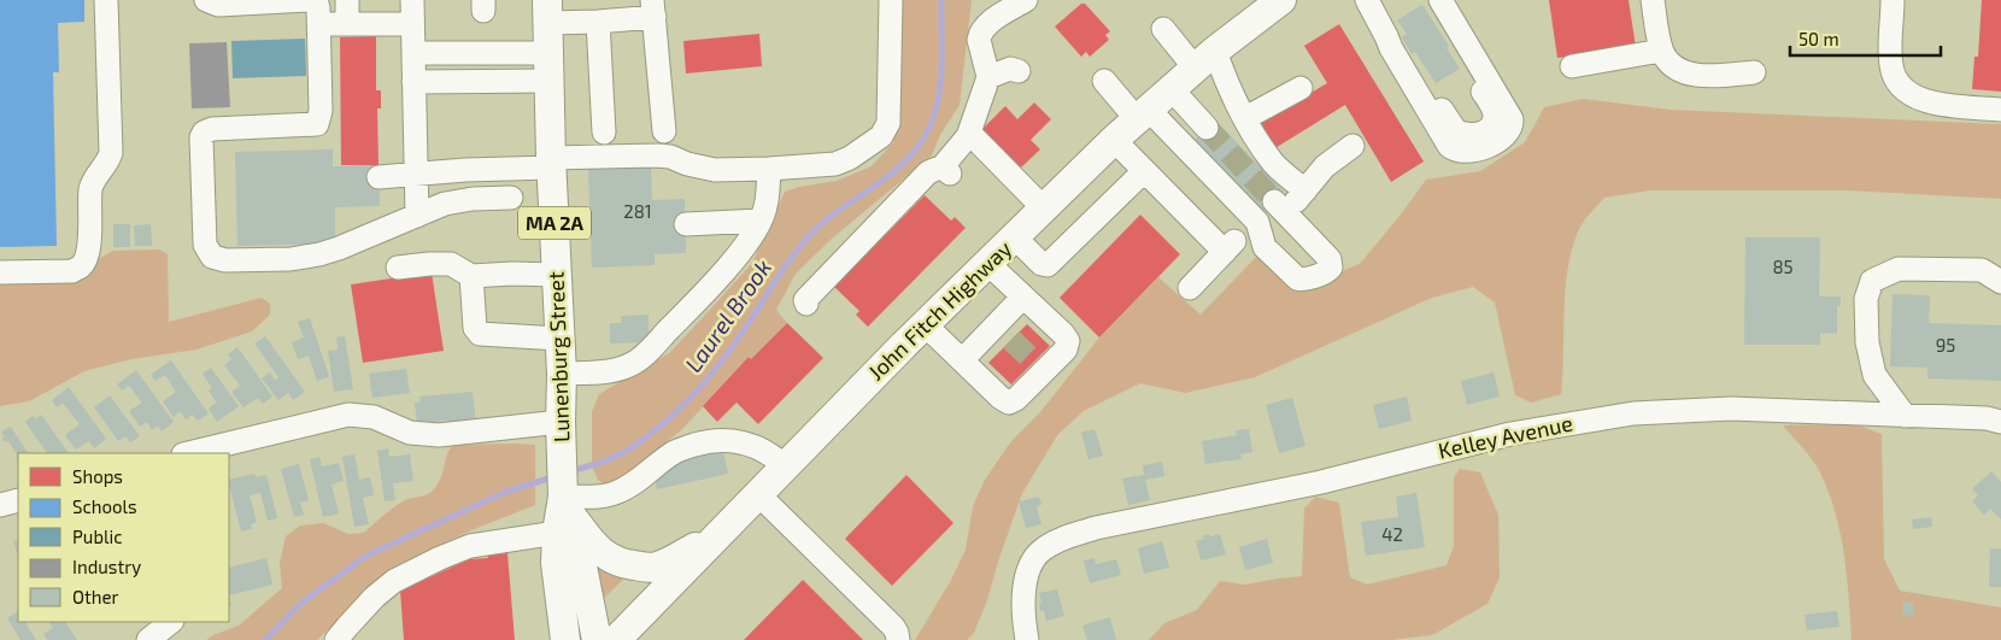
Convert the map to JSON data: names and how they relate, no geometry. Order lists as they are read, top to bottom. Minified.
{"streets":{"main road":["MA 2A","John Fitch Highway","Lunenburg Street"],"street":["Kelley Avenue"]},"water":["Laurel Brook"],"house_numbers":["281","85","95","42"],"legend":["Shops","Schools","Public","Industry","Other"],"scale_bar":"50 m"}
